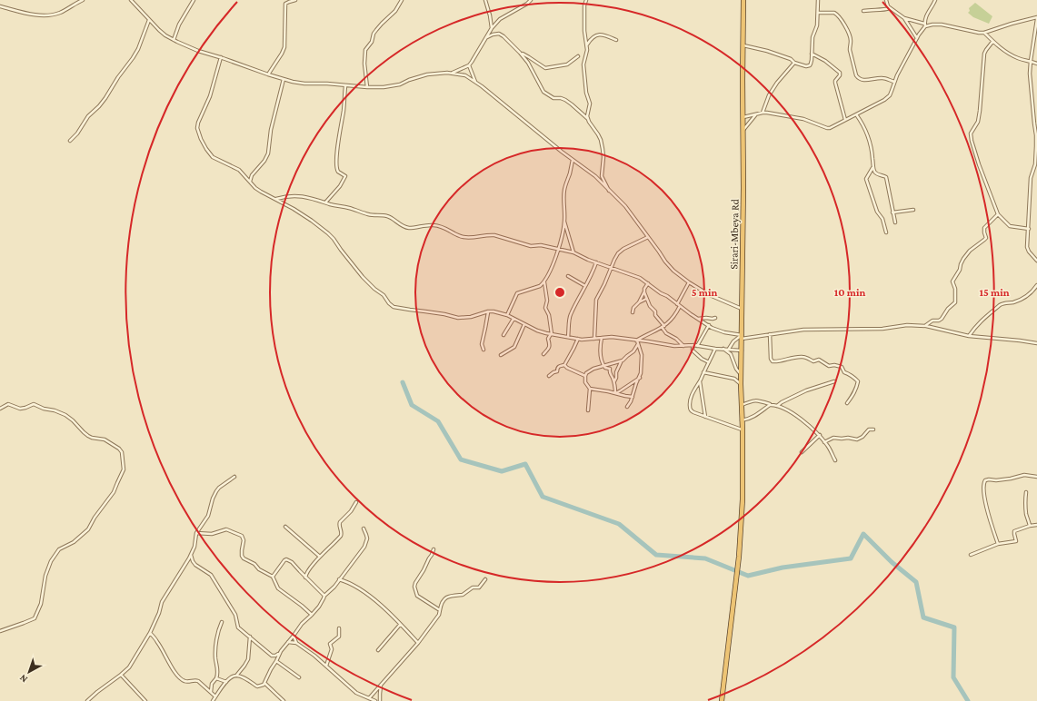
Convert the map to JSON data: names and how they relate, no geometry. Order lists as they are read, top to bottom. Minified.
{"streets":{"highway":["Sirari-Mbeya Rd"]},"north":"bottom left","rings":["5 min","10 min","15 min"]}
